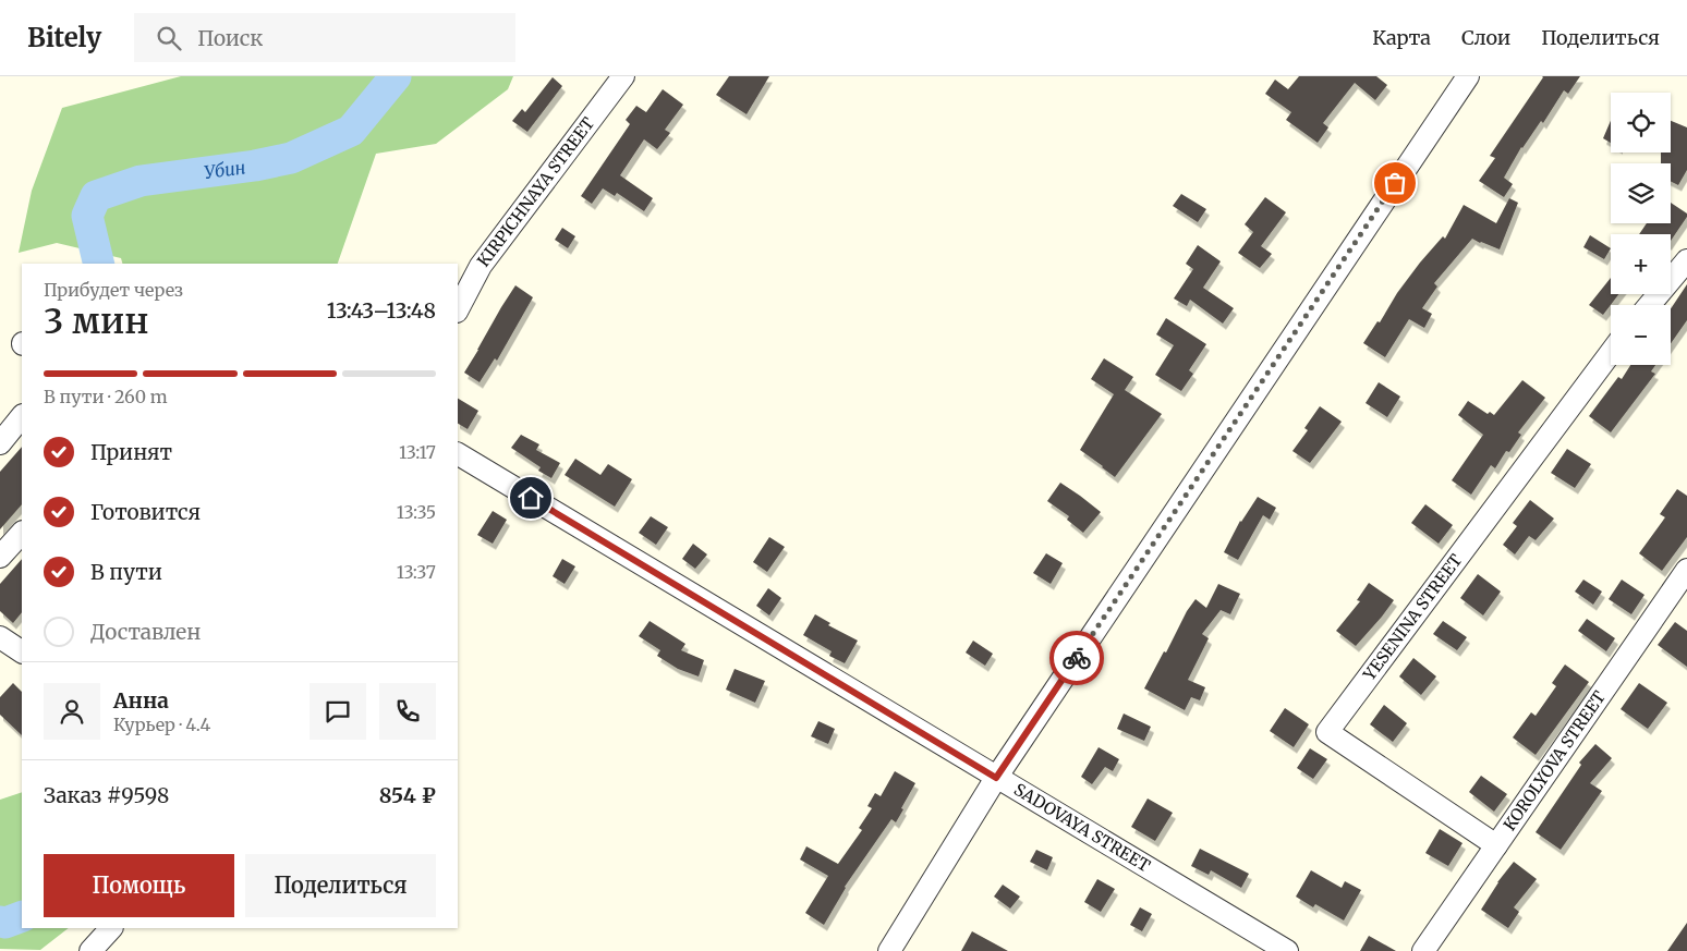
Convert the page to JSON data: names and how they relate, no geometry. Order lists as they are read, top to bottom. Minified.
{"streets":{"street":["KIRPICHNAYA STREET","YESENINA STREET","KOROLYOVA STREET","SADOVAYA STREET"]},"crossings":[["YESENINA STREET","KOROLYOVA STREET"]],"water":["Убин"],"page":{"header":"Bitely","search":"Поиск","nav":["Карта","Слои","Поделиться"],"map_buttons":["+","−"],"heading":["3 мин","Прибудет через","13:43–13:48"],"panel":["Анна","Курьер · 4.4","Заказ #9598","854 ₽"],"bar":"В пути · 260 m","list":[["Принят","13:17"],["Готовится","13:35"],["В пути","13:37"],"Доставлен"],"buttons":["Помощь","Поделиться"]}}
